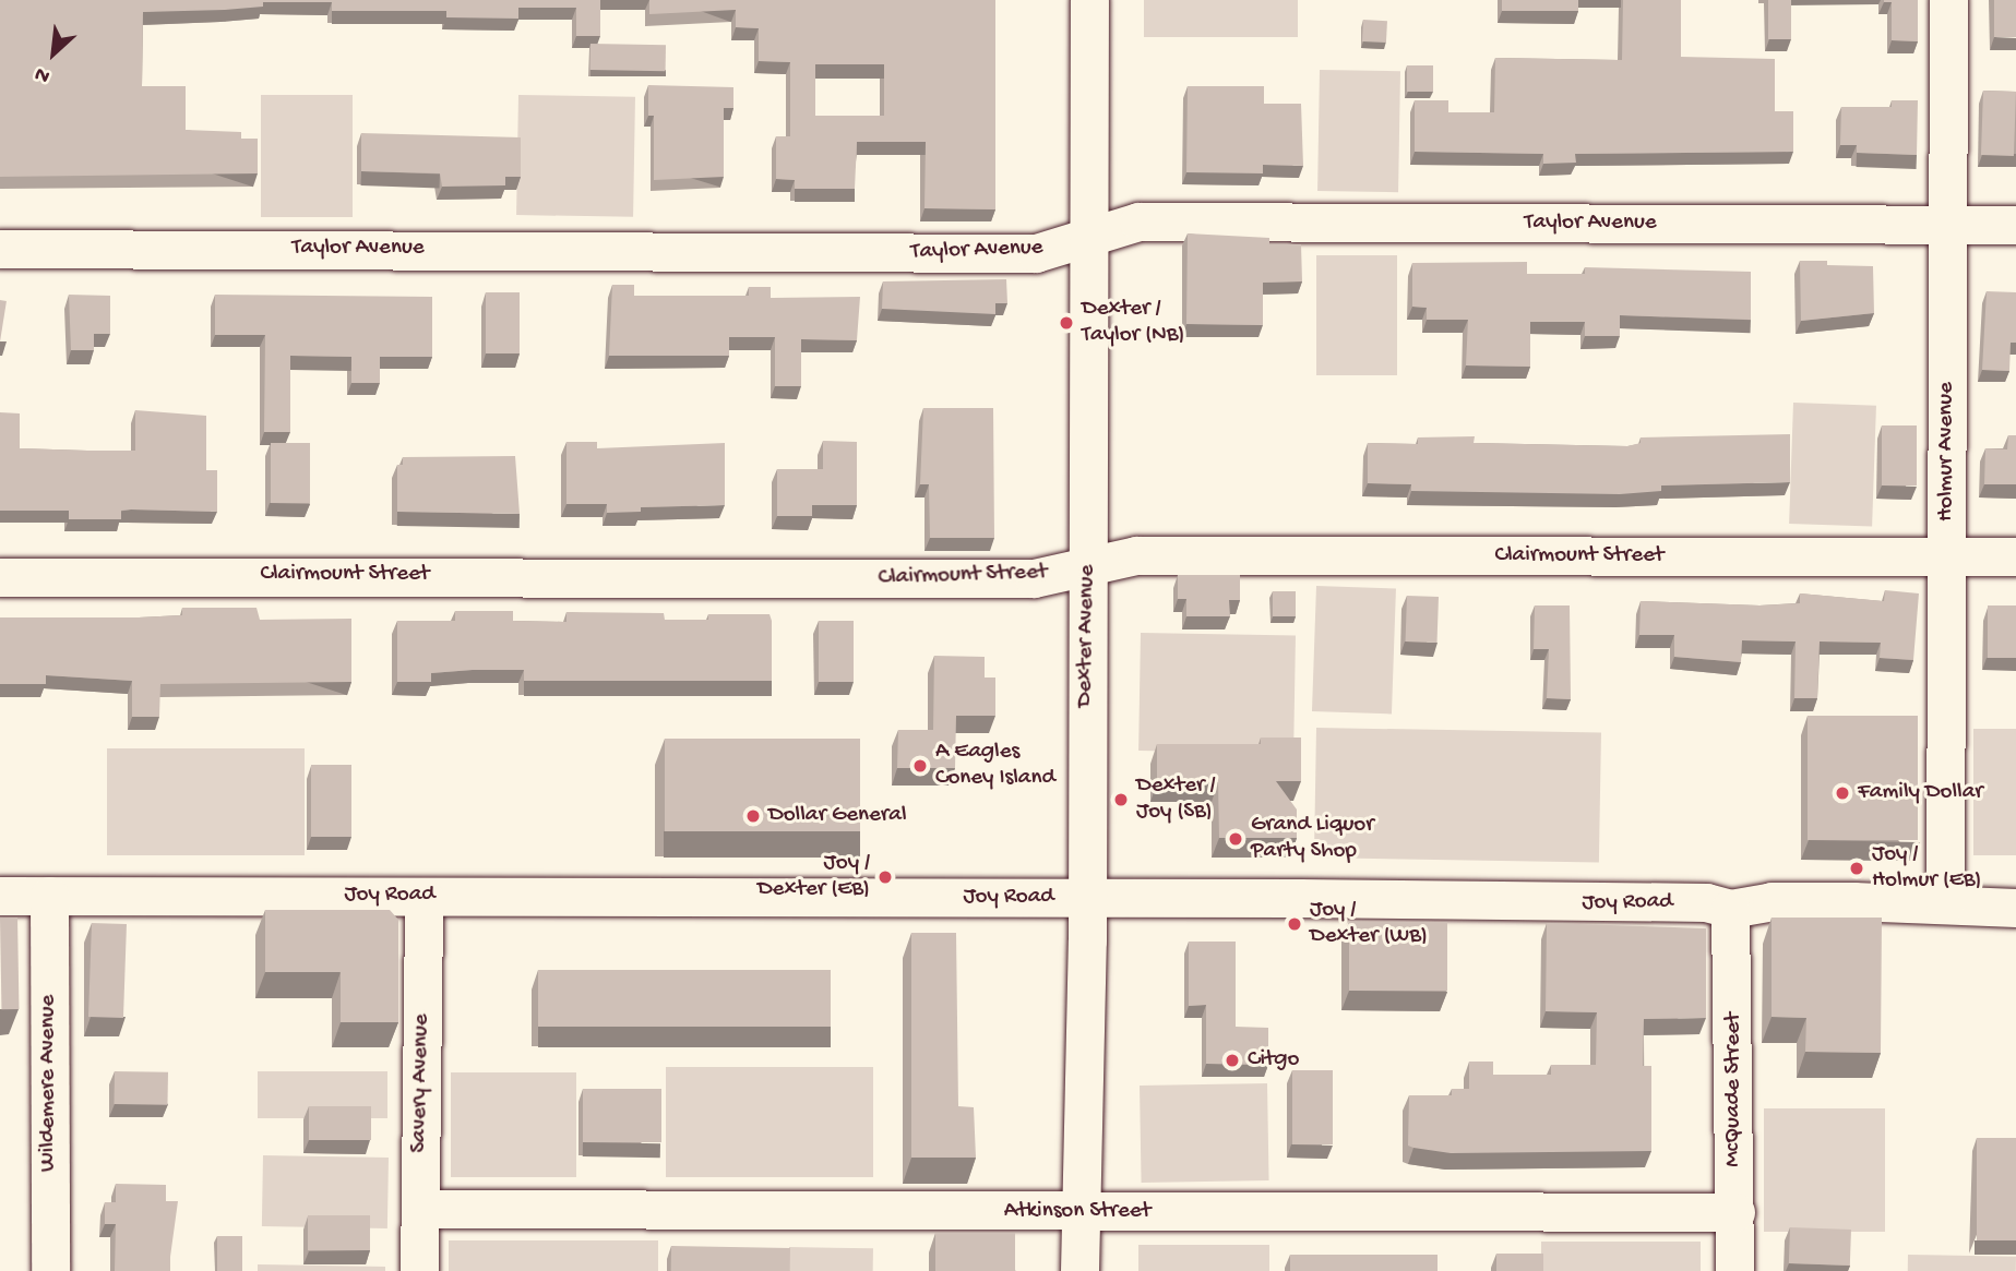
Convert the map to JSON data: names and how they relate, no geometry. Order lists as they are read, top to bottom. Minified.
{"streets":{"street":["Taylor Avenue","Holmur Avenue","Clairmount Street","Dexter Avenue","Joy Road","Wildemere Avenue","Savery Avenue","McQuade Street","Atkinson Street"]},"crossings":[["Taylor Avenue","Holmur Avenue"],["Taylor Avenue","Dexter Avenue"],["Holmur Avenue","Clairmount Street"],["Holmur Avenue","Joy Road"],["Clairmount Street","Dexter Avenue"],["Dexter Avenue","Joy Road"],["Dexter Avenue","Atkinson Street"],["Joy Road","Wildemere Avenue"],["Joy Road","Savery Avenue"],["Joy Road","McQuade Street"],["Savery Avenue","Atkinson Street"],["McQuade Street","Atkinson Street"]],"places":["Dexter / Taylor (NB)","A Eagles Coney Island","Family Dollar","Dexter / Joy (SB)","Dollar General","Grand Liquor Party Shop","Joy / Holmur (EB)","Joy / Dexter (EB)","Joy / Dexter (WB)","Citgo"],"north":"bottom left"}
